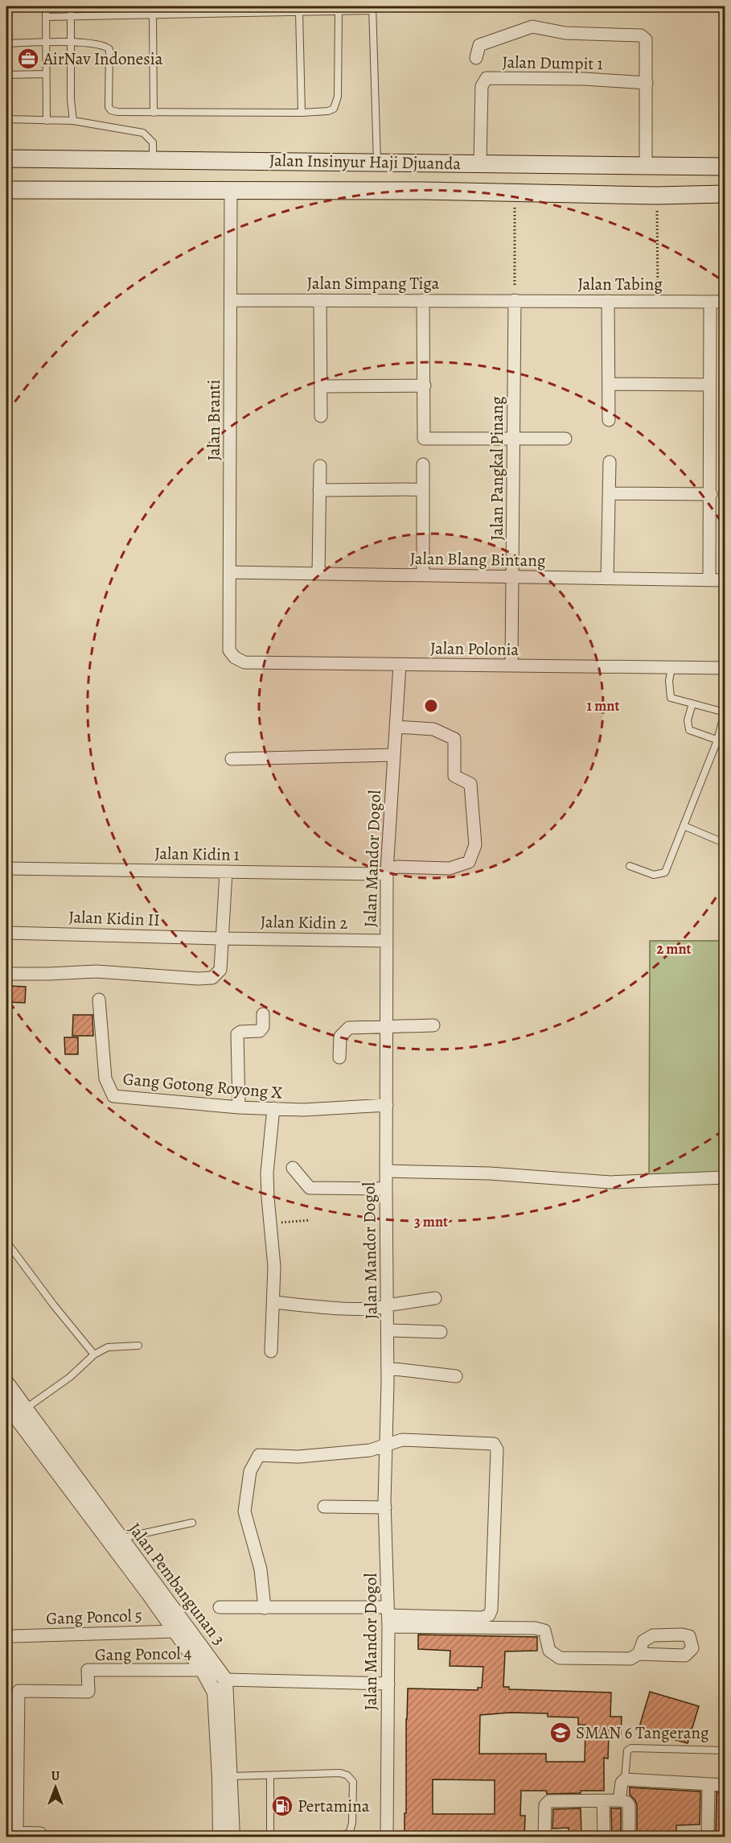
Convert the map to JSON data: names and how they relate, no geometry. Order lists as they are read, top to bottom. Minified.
{"streets":{"main road":["Jalan Insinyur Haji Djuanda"],"street":["Jalan Dumpit 1","Jalan Simpang Tiga","Jalan Tabing","Jalan Branti","Jalan Pangkal Pinang","Jalan Blang Bintang","Jalan Polonia","Jalan Kidin 1","Jalan Mandor Dogol","Jalan Kidin II","Jalan Kidin 2","Gang Gotong Royong X","Jalan Pembangunan 3","Gang Poncol 5","Gang Poncol 4"]},"crossings":[["Jalan Dumpit 1","Jalan Insinyur Haji Djuanda"],["Jalan Insinyur Haji Djuanda","Jalan Branti"],["Jalan Simpang Tiga","Jalan Tabing"],["Jalan Simpang Tiga","Jalan Branti"],["Jalan Simpang Tiga","Jalan Pangkal Pinang"],["Jalan Tabing","Jalan Pangkal Pinang"],["Jalan Branti","Jalan Blang Bintang"],["Jalan Branti","Jalan Polonia"],["Jalan Pangkal Pinang","Jalan Blang Bintang"],["Jalan Pangkal Pinang","Jalan Polonia"],["Jalan Polonia","Jalan Mandor Dogol"],["Jalan Kidin 1","Jalan Mandor Dogol"],["Jalan Mandor Dogol","Jalan Kidin 2"],["Jalan Mandor Dogol","Gang Gotong Royong X"],["Jalan Kidin II","Jalan Kidin 2"],["Jalan Pembangunan 3","Gang Poncol 5"],["Jalan Pembangunan 3","Gang Poncol 4"]],"places":{"office":["AirNav Indonesia"],"school or university":["SMAN 6 Tangerang"],"fuel station":["Pertamina"]},"north":"top","rings":["1 mnt","2 mnt","3 mnt"]}
